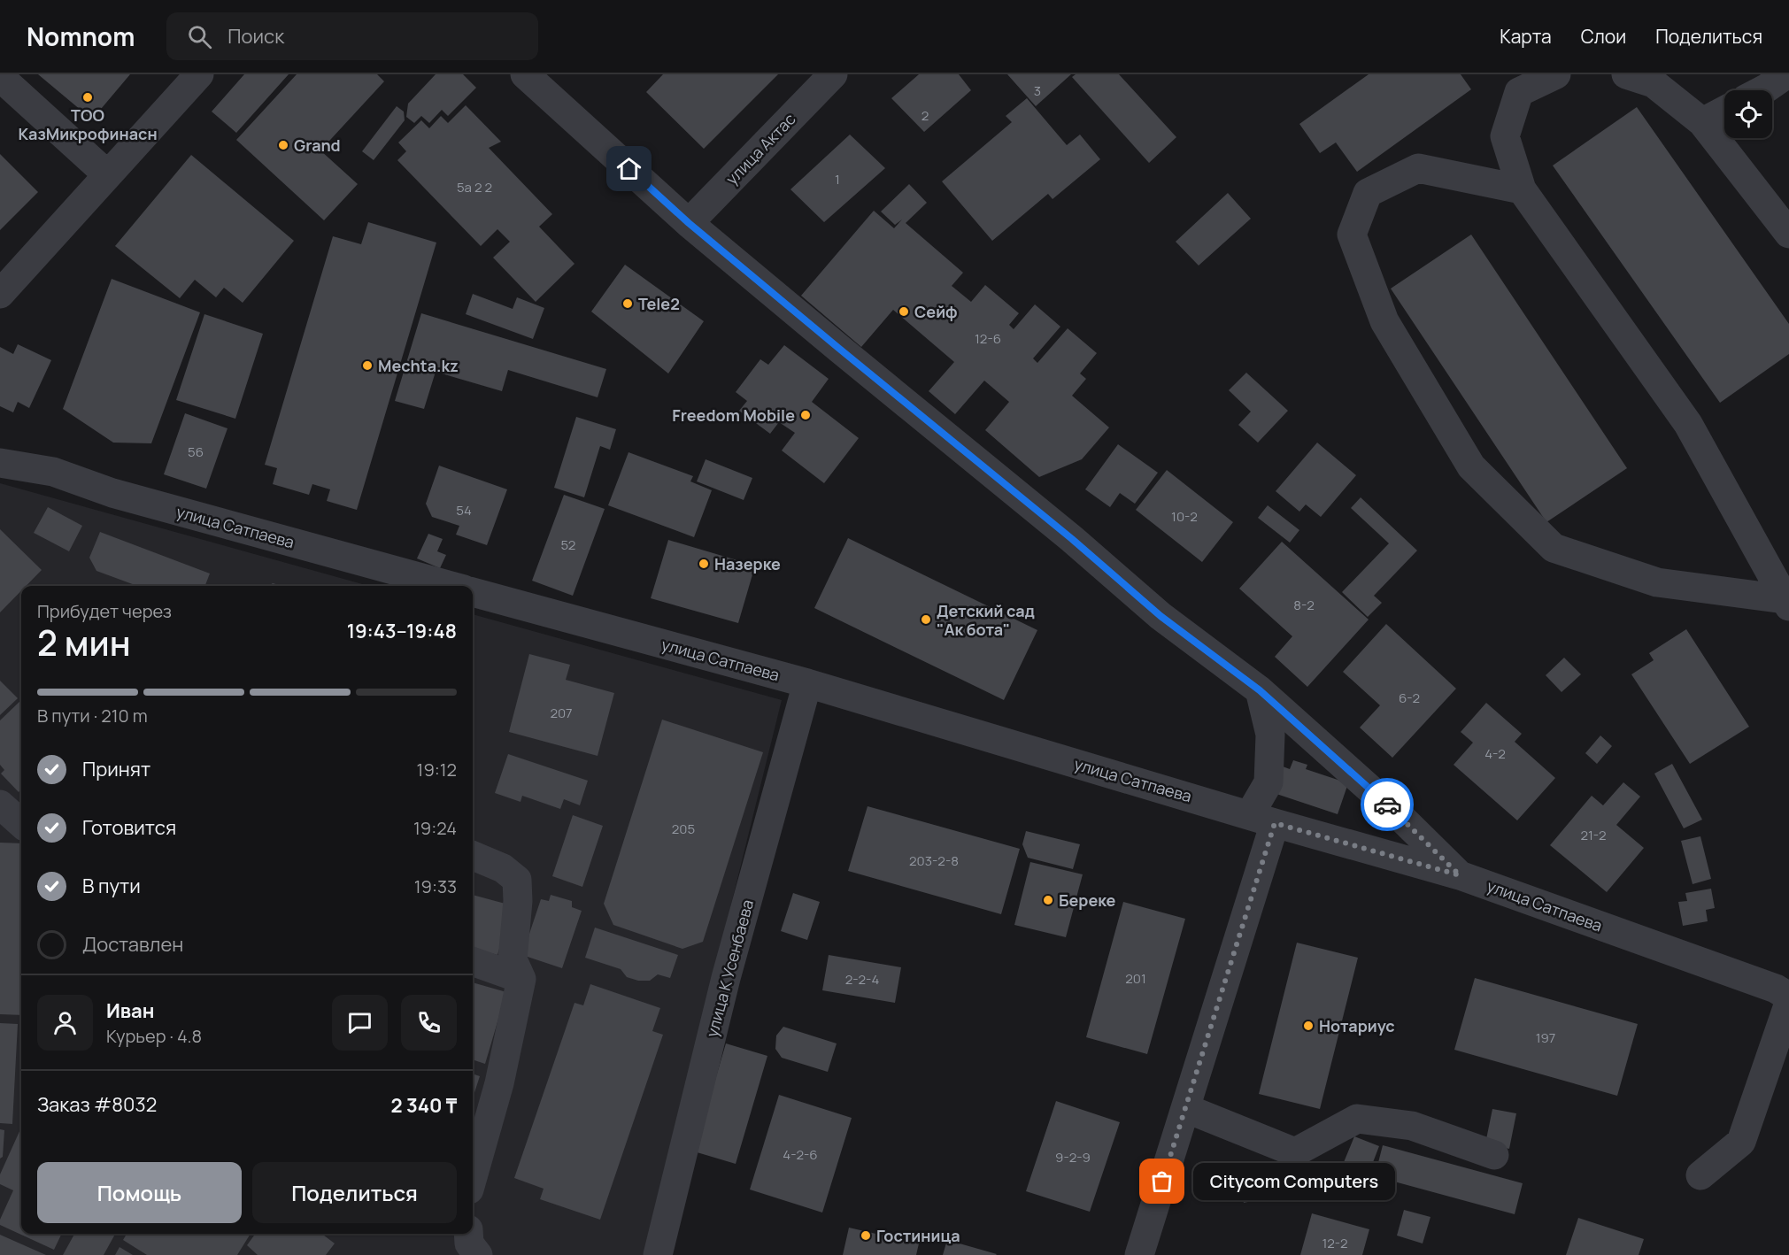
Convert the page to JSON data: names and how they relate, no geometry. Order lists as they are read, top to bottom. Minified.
{"streets":{"street":["улица Актас","улица Сатпаева","улица К Усенбаева"]},"crossings":[["улица Сатпаева","улица К Усенбаева"]],"places":["ТОО КазМикрофинасн","Grand","Tele2","Сейф","Mechta.kz","Freedom Mobile","Назерке","Детский сад \"Ак бота\"","Береке","Нотариус","Citycom Computers","Гостиница"],"house_numbers":["3","2","1","5а 2 2","12-6","56","54","10-2","52","8-2","6-2","207","4-2","205","21-2","203-2-8","201","2-2-4","197","4-2-6","9-2-9","12-2"],"page":{"header":"Nomnom","search":"Поиск","nav":["Карта","Слои","Поделиться"],"heading":["2 мин","Прибудет через","19:43–19:48"],"panel":["Иван","Курьер · 4.8","Заказ #8032","2 340 ₸"],"bar":"В пути · 210 m","list":[["Принят","19:12"],["Готовится","19:24"],["В пути","19:33"],"Доставлен"],"buttons":["Помощь","Поделиться"],"bubble":"Citycom Computers"}}
